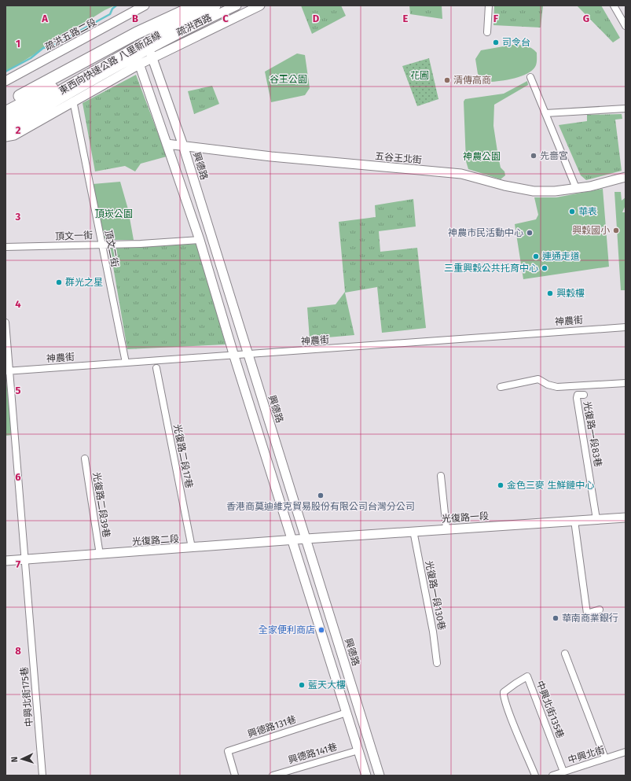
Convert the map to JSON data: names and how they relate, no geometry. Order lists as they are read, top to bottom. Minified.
{"streets":{"highway":["東西向快速公路 八里新店線"],"street":["疏洪西路","疏洪五路二段","五谷王北街","興德路","頂文一街","頂文二街","神農街","光復路一段83巷","光復路二段17巷","光復路二段39巷","光復路一段","光復路二段","光復路一段130巷","中興北街175巷","中興北街135巷","興德路131巷","興德路141巷","中興北街"]},"crossings":[["疏洪西路","興德路"],["疏洪西路","頂文二街"],["五谷王北街","興德路"],["興德路","神農街"],["興德路","光復路一段"],["興德路","光復路二段"],["頂文一街","頂文二街"],["頂文二街","神農街"],["神農街","中興北街175巷"],["光復路一段83巷","光復路一段"],["光復路二段17巷","光復路二段"],["光復路二段39巷","光復路二段"],["光復路一段","光復路二段"],["光復路一段","光復路一段130巷"],["光復路二段","中興北街175巷"],["中興北街135巷","中興北街"]],"parks":["花圃","谷王公園","神農公園","頂崁公園"],"places":["司令台","清傳高商","先嗇宮","華表","興穀國小","神農市民活動中心","連通走道","三重興穀公共托育中心","群光之星","興穀樓","金色三麥 生鮮鏈中心","香港商莫迪維克貿易股份有限公司台灣分公司","華南商業銀行","全家便利商店","藍天大樓"],"north":"left","grid":{"columns":["A","B","C","D","E","F","G"],"rows":["1","2","3","4","5","6","7","8"]}}
